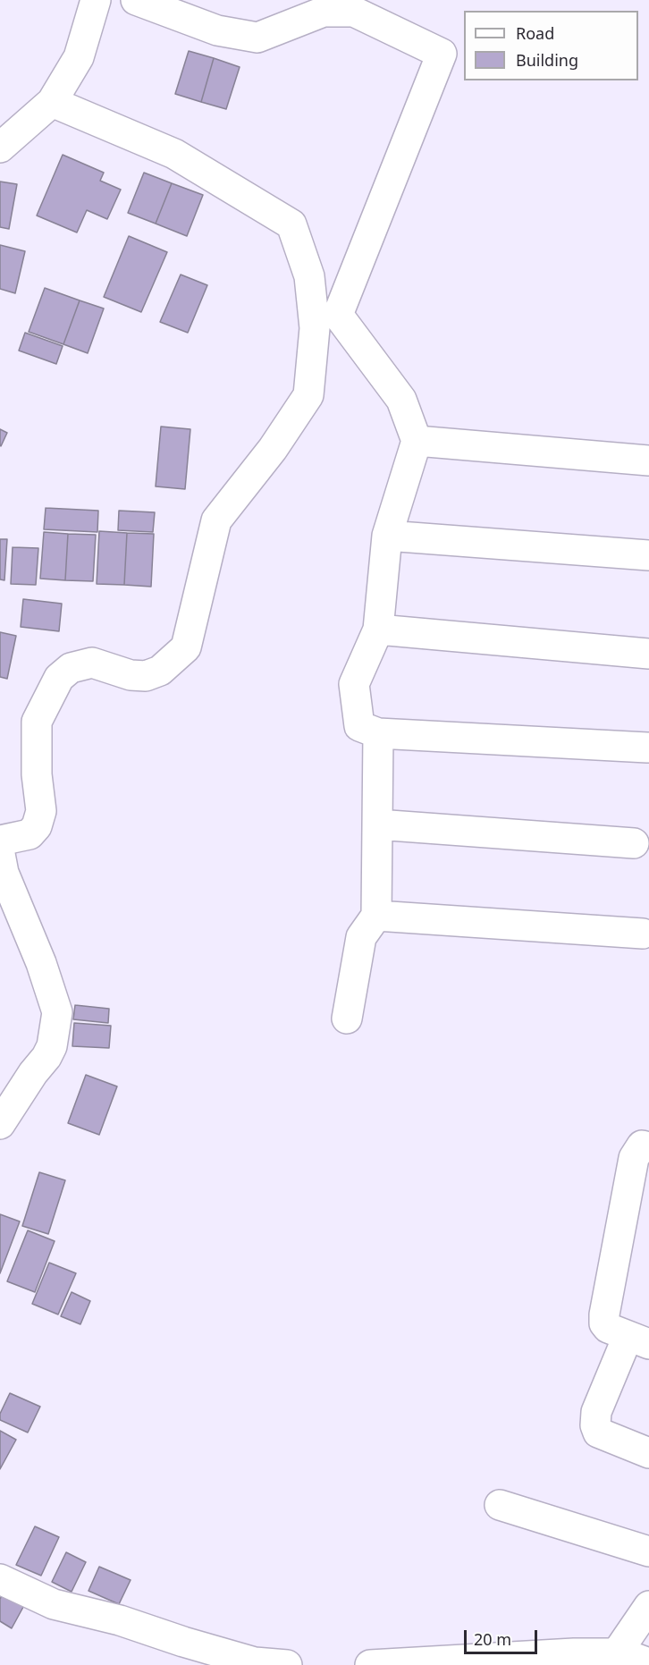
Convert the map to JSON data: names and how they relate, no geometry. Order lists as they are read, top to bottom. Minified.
{"legend":["Road","Building"],"scale_bar":"20 m"}
